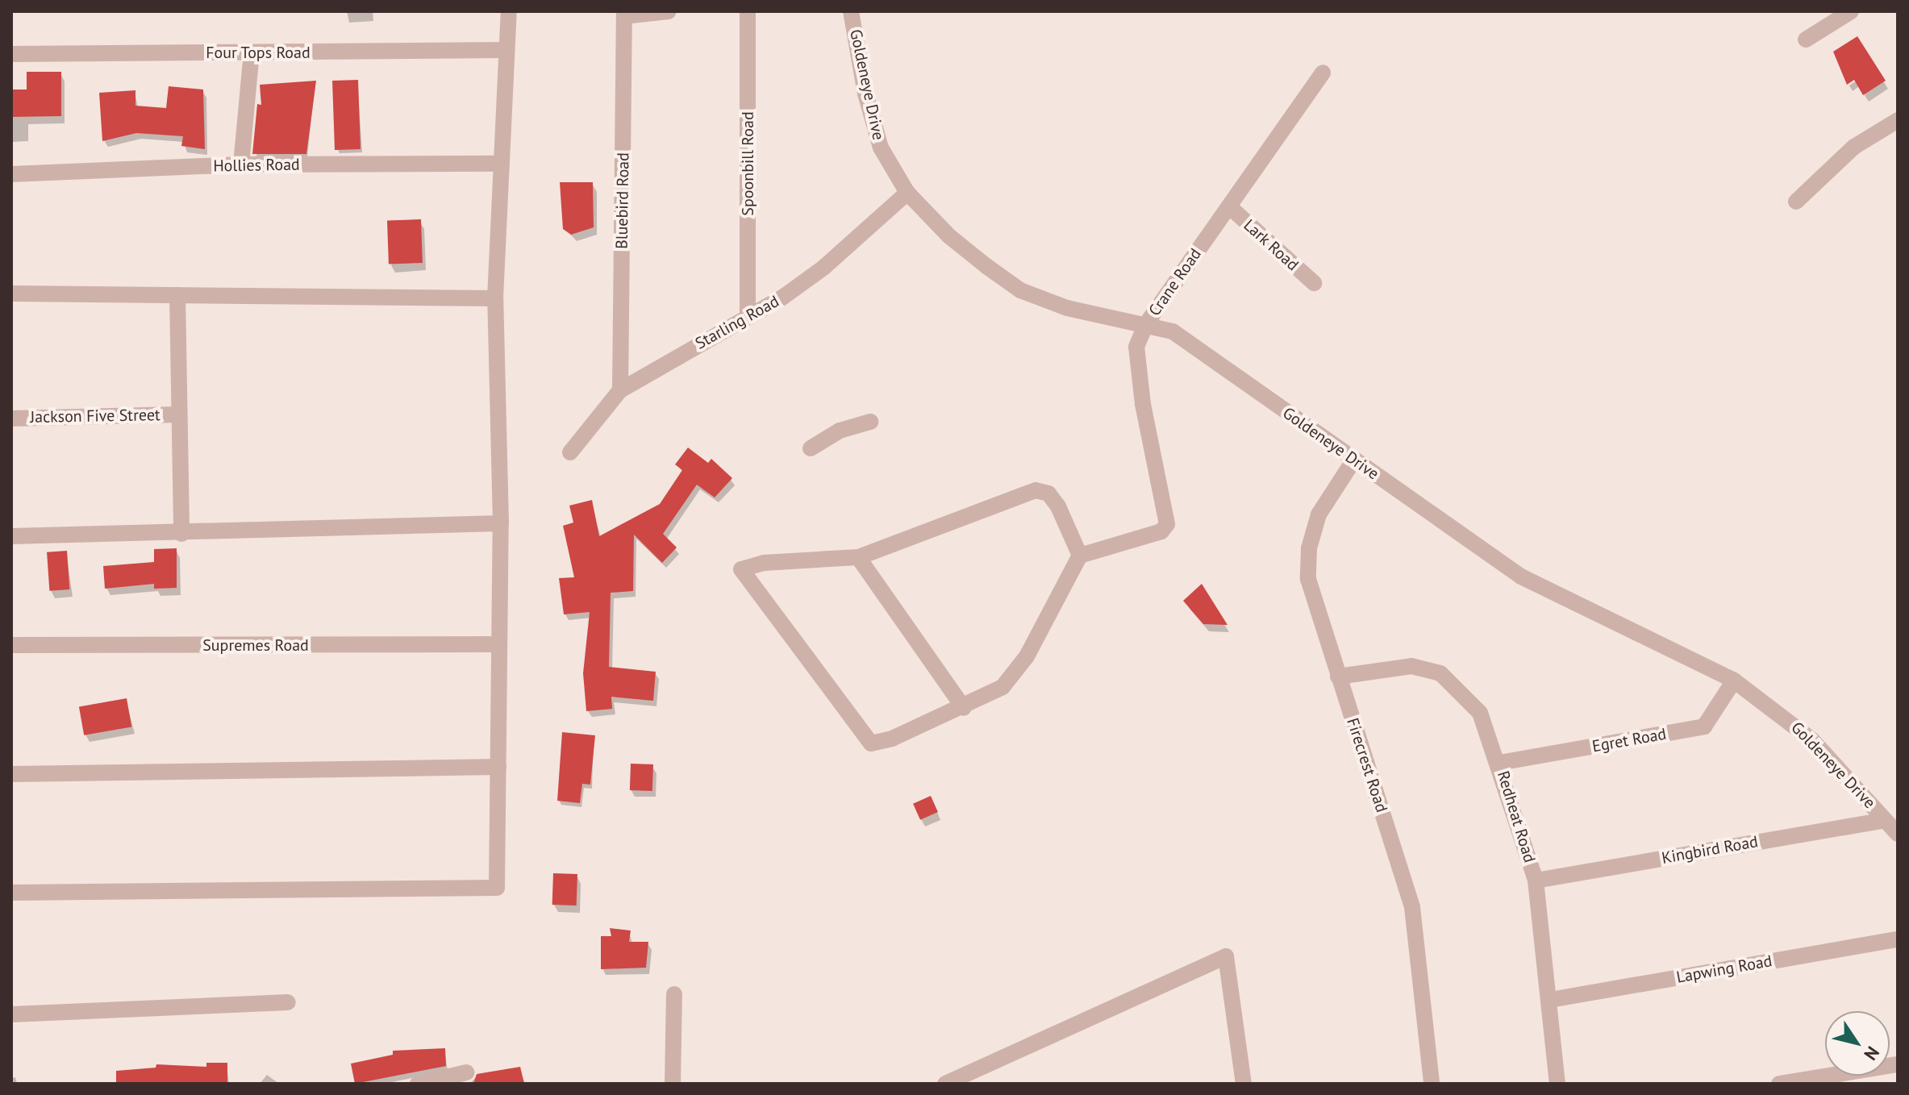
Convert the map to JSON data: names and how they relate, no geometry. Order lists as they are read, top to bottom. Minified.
{"streets":{"street":["Four Tops Road","Goldeneye Drive","Spoonbill Road","Hollies Road","Bluebird Road","Lark Road","Crane Road","Starling Road","Jackson Five Street","Supremes Road","Egret Road","Firecrest Road","Redheat Road","Kingbird Road","Lapwing Road"]},"crossings":[["Goldeneye Drive","Crane Road"],["Goldeneye Drive","Starling Road"],["Goldeneye Drive","Egret Road"],["Goldeneye Drive","Firecrest Road"],["Goldeneye Drive","Kingbird Road"],["Spoonbill Road","Starling Road"],["Bluebird Road","Starling Road"],["Lark Road","Crane Road"],["Egret Road","Redheat Road"],["Firecrest Road","Redheat Road"],["Redheat Road","Kingbird Road"],["Redheat Road","Lapwing Road"]],"north":"bottom right"}
